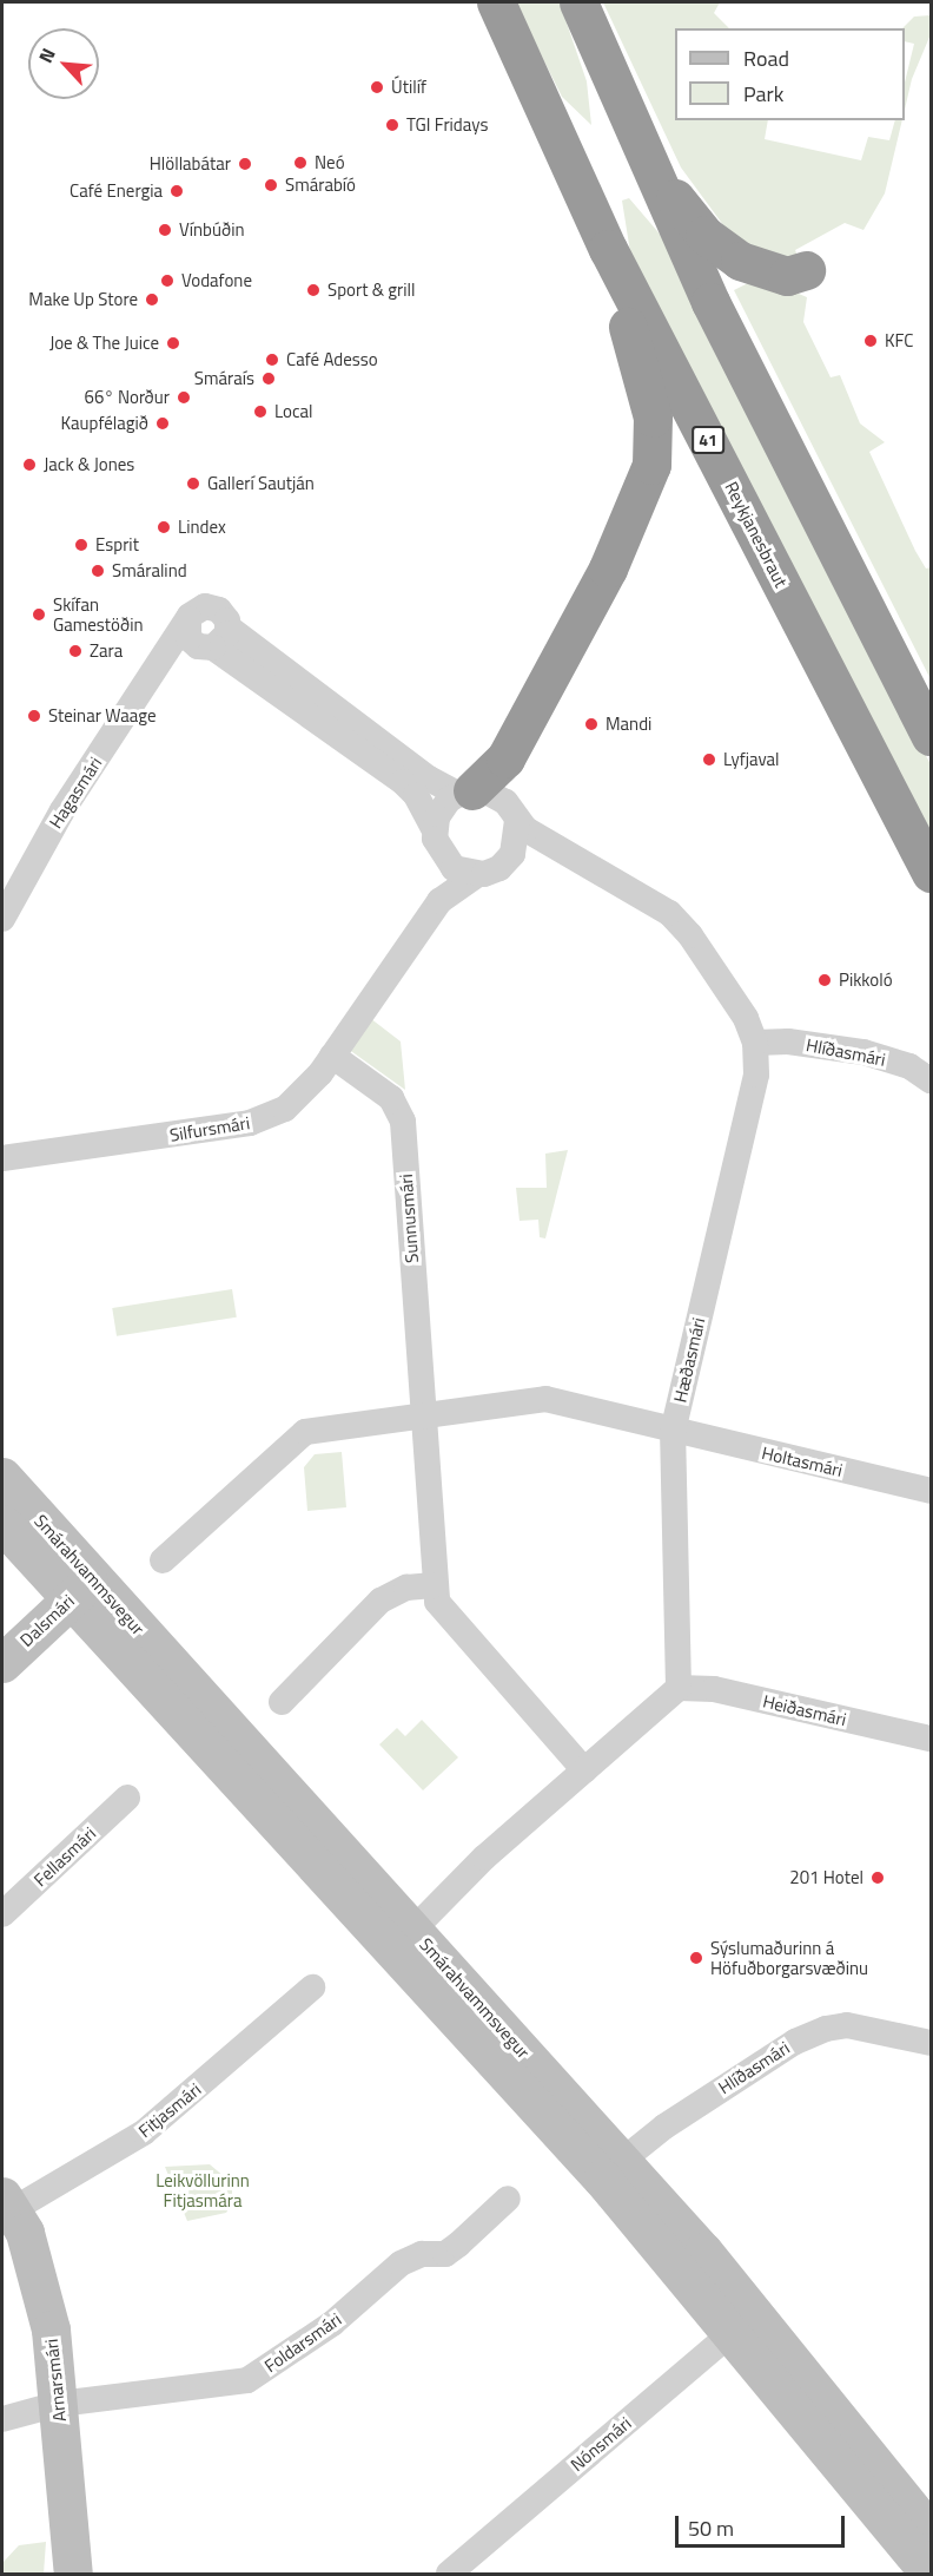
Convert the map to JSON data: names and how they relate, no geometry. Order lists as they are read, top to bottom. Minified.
{"streets":{"highway":["41","Reykjanesbraut"],"main road":["Smárahvammsvegur","Dalsmári","Arnarsmári"],"street":["Hagasmári","Hlíðasmári","Silfursmári","Sunnusmári","Hæðasmári","Holtasmári","Heiðasmári","Fellasmári","Fitjasmári","Foldarsmári","Nónsmári"]},"crossings":[["Hlíðasmári","Hæðasmári"],["Hlíðasmári","Smárahvammsvegur"],["Silfursmári","Sunnusmári"],["Silfursmári","Hæðasmári"],["Hæðasmári","Holtasmári"],["Hæðasmári","Heiðasmári"],["Smárahvammsvegur","Dalsmári"],["Smárahvammsvegur","Nónsmári"],["Fitjasmári","Arnarsmári"],["Foldarsmári","Arnarsmári"]],"parks":["Leikvöllurinn Fitjasmára"],"places":["Útilíf","TGI Fridays","Neó","Hlöllabátar","Smárabíó","Café Energia","Vínbúðin","Vodafone","Sport & grill","Make Up Store","KFC","Joe & The Juice","Café Adesso","Smáraís","66° Norður","Local","Kaupfélagið","Jack & Jones","Gallerí Sautján","Lindex","Esprit","Smáralind","Skífan Gamestöðin","Zara","Steinar Waage","Mandi","Lyfjaval","Pikkoló","201 Hotel","Sýslumaðurinn á Höfuðborgarsvæðinu"],"legend":["Road","Park"],"scale_bar":"50 m","north":"top left"}
